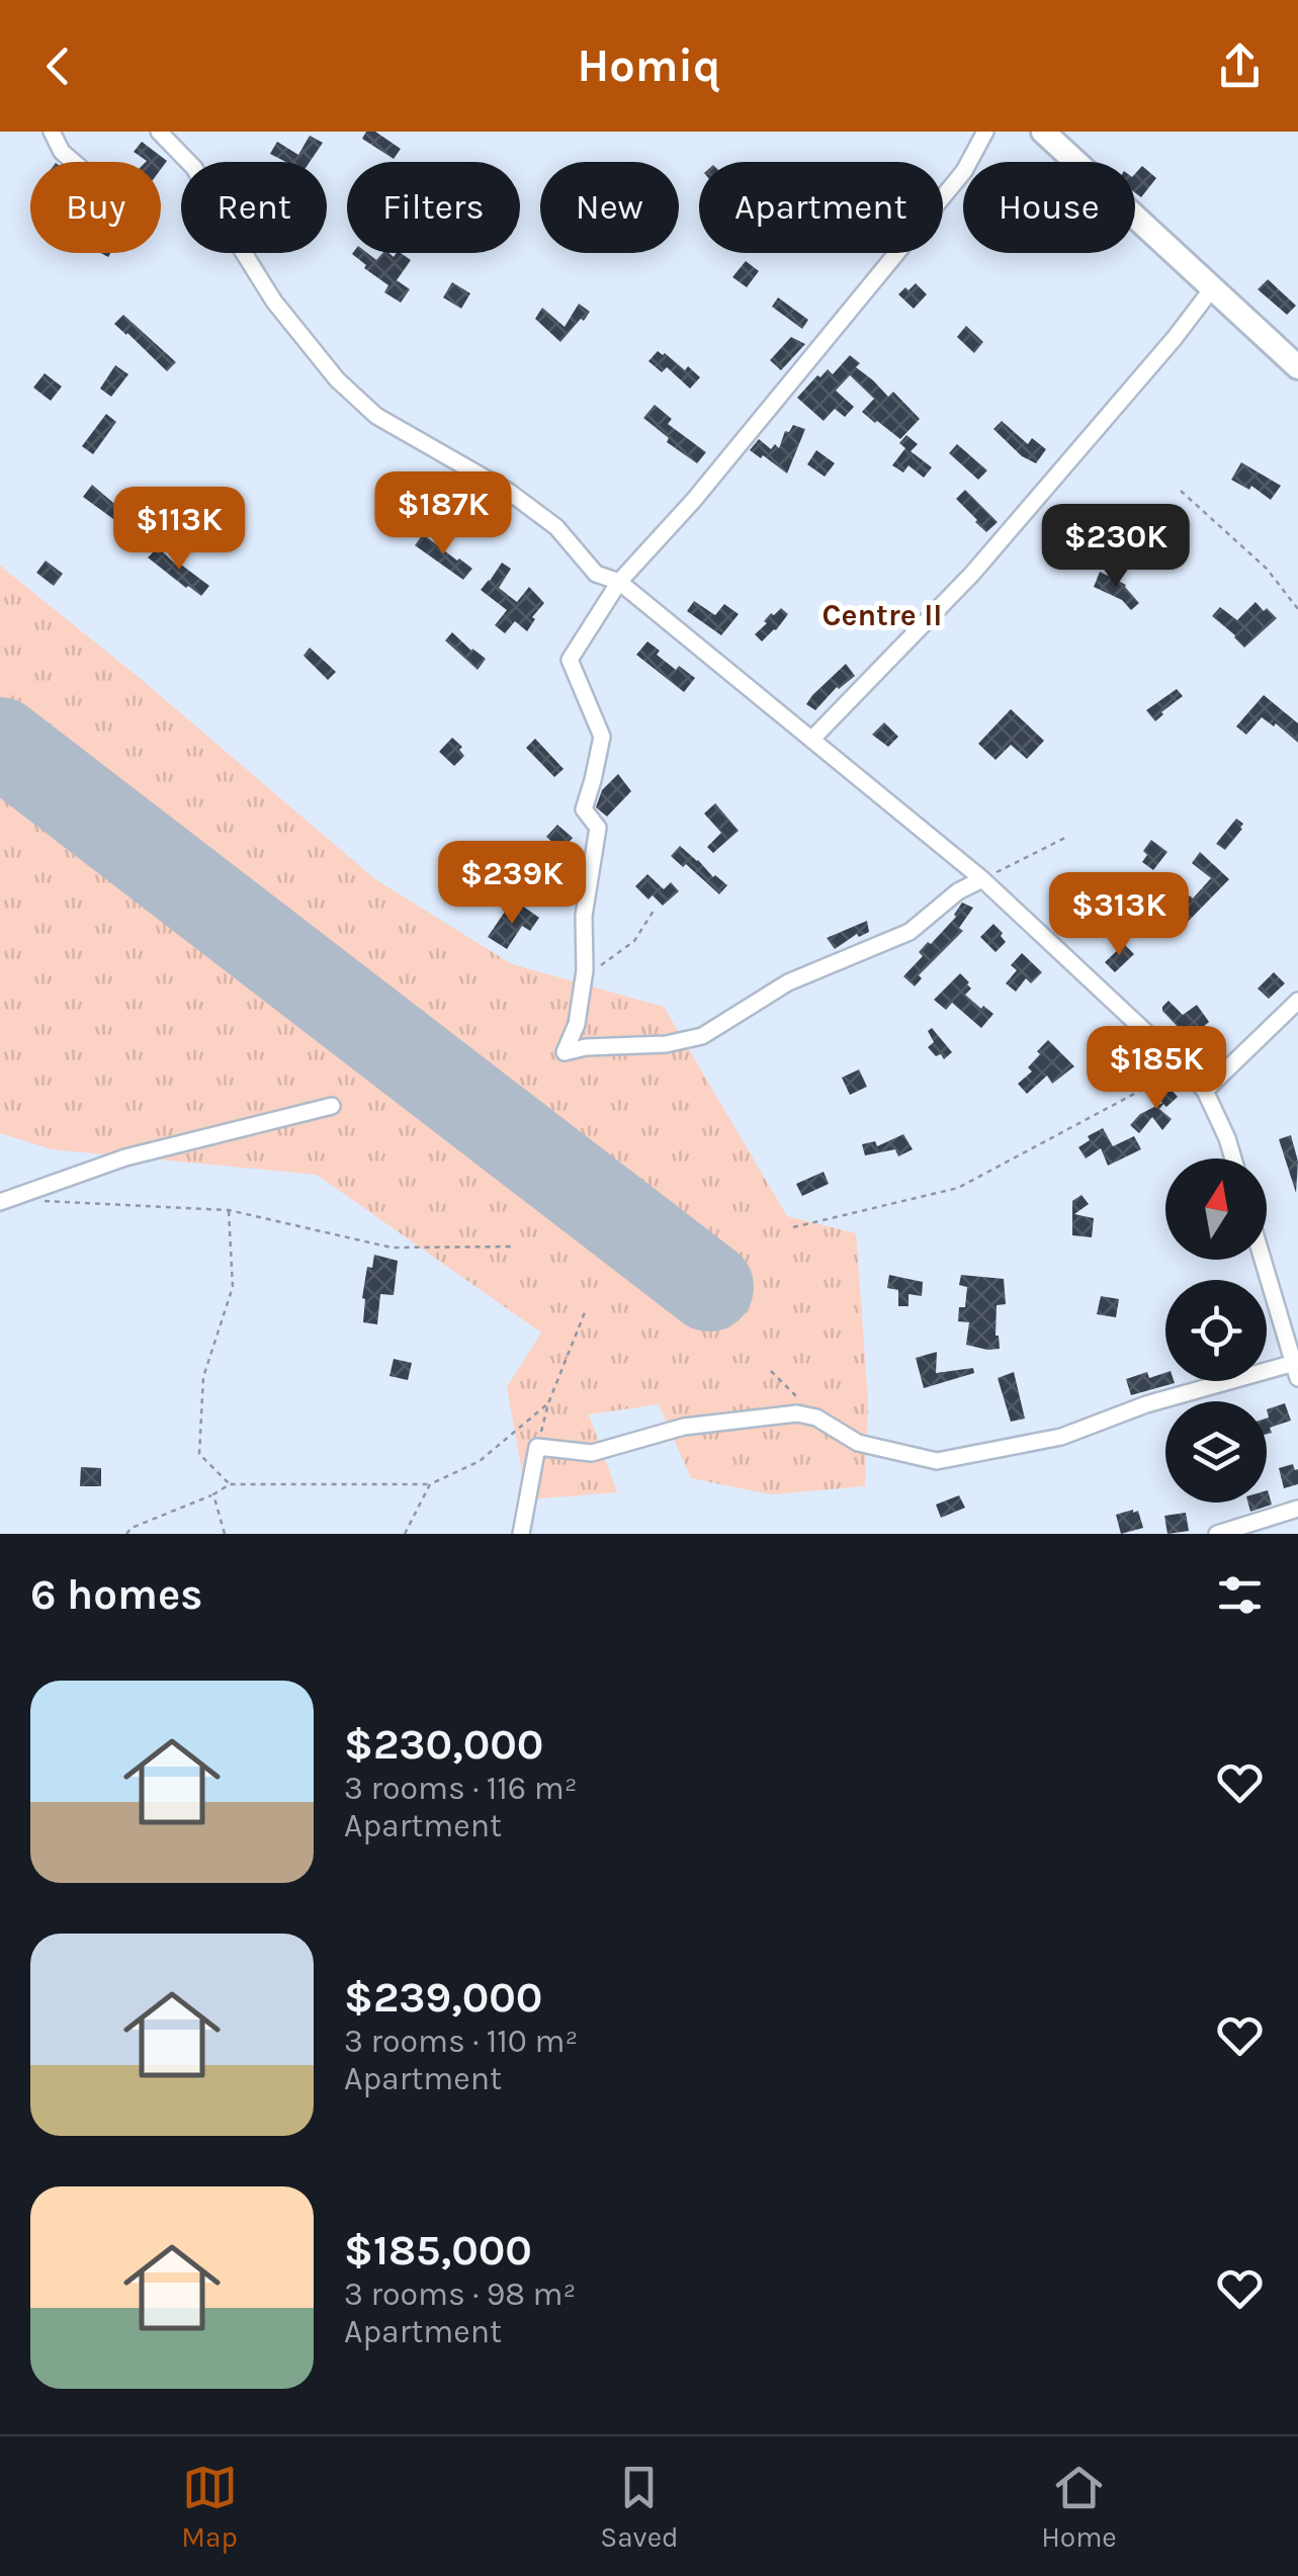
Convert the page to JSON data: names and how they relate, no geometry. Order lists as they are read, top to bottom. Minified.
{"districts":["Centre II"],"north":"top","page":{"header":"Homiq","chip":["Buy","Rent","Filters","New","Apartment","House"],"price":["$187K","$113K","$230K","$239K","$313K","$185K"],"heading":"6 homes","list":[{"name":"$230,000","note":"3 rooms · 116 m² · Apartment"},{"name":"$239,000","note":"3 rooms · 110 m² · Apartment"},{"name":"$185,000","note":"3 rooms · 98 m² · Apartment"}],"tabs":["Map","Saved","Home"]}}
